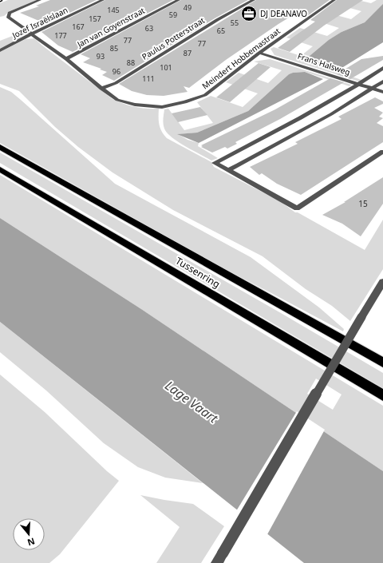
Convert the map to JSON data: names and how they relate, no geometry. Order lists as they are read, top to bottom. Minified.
{"streets":{"highway":["Tussenring"],"street":["Jozef Israëlslaan","Jan van Goyenstraat","Paulus Potterstraat","Meindert Hobbemastraat","Frans Halsweg"]},"crossings":[["Jozef Israëlslaan","Meindert Hobbemastraat"],["Jan van Goyenstraat","Meindert Hobbemastraat"],["Paulus Potterstraat","Meindert Hobbemastraat"],["Meindert Hobbemastraat","Frans Halsweg"]],"water":["Lage Vaart"],"places":{"office":["DJ DEANAVO"]},"house_numbers":["49","145","59","157","55","167","63","65","177","77","77","85","87","93","88","101","96","111","15"],"north":"bottom"}
